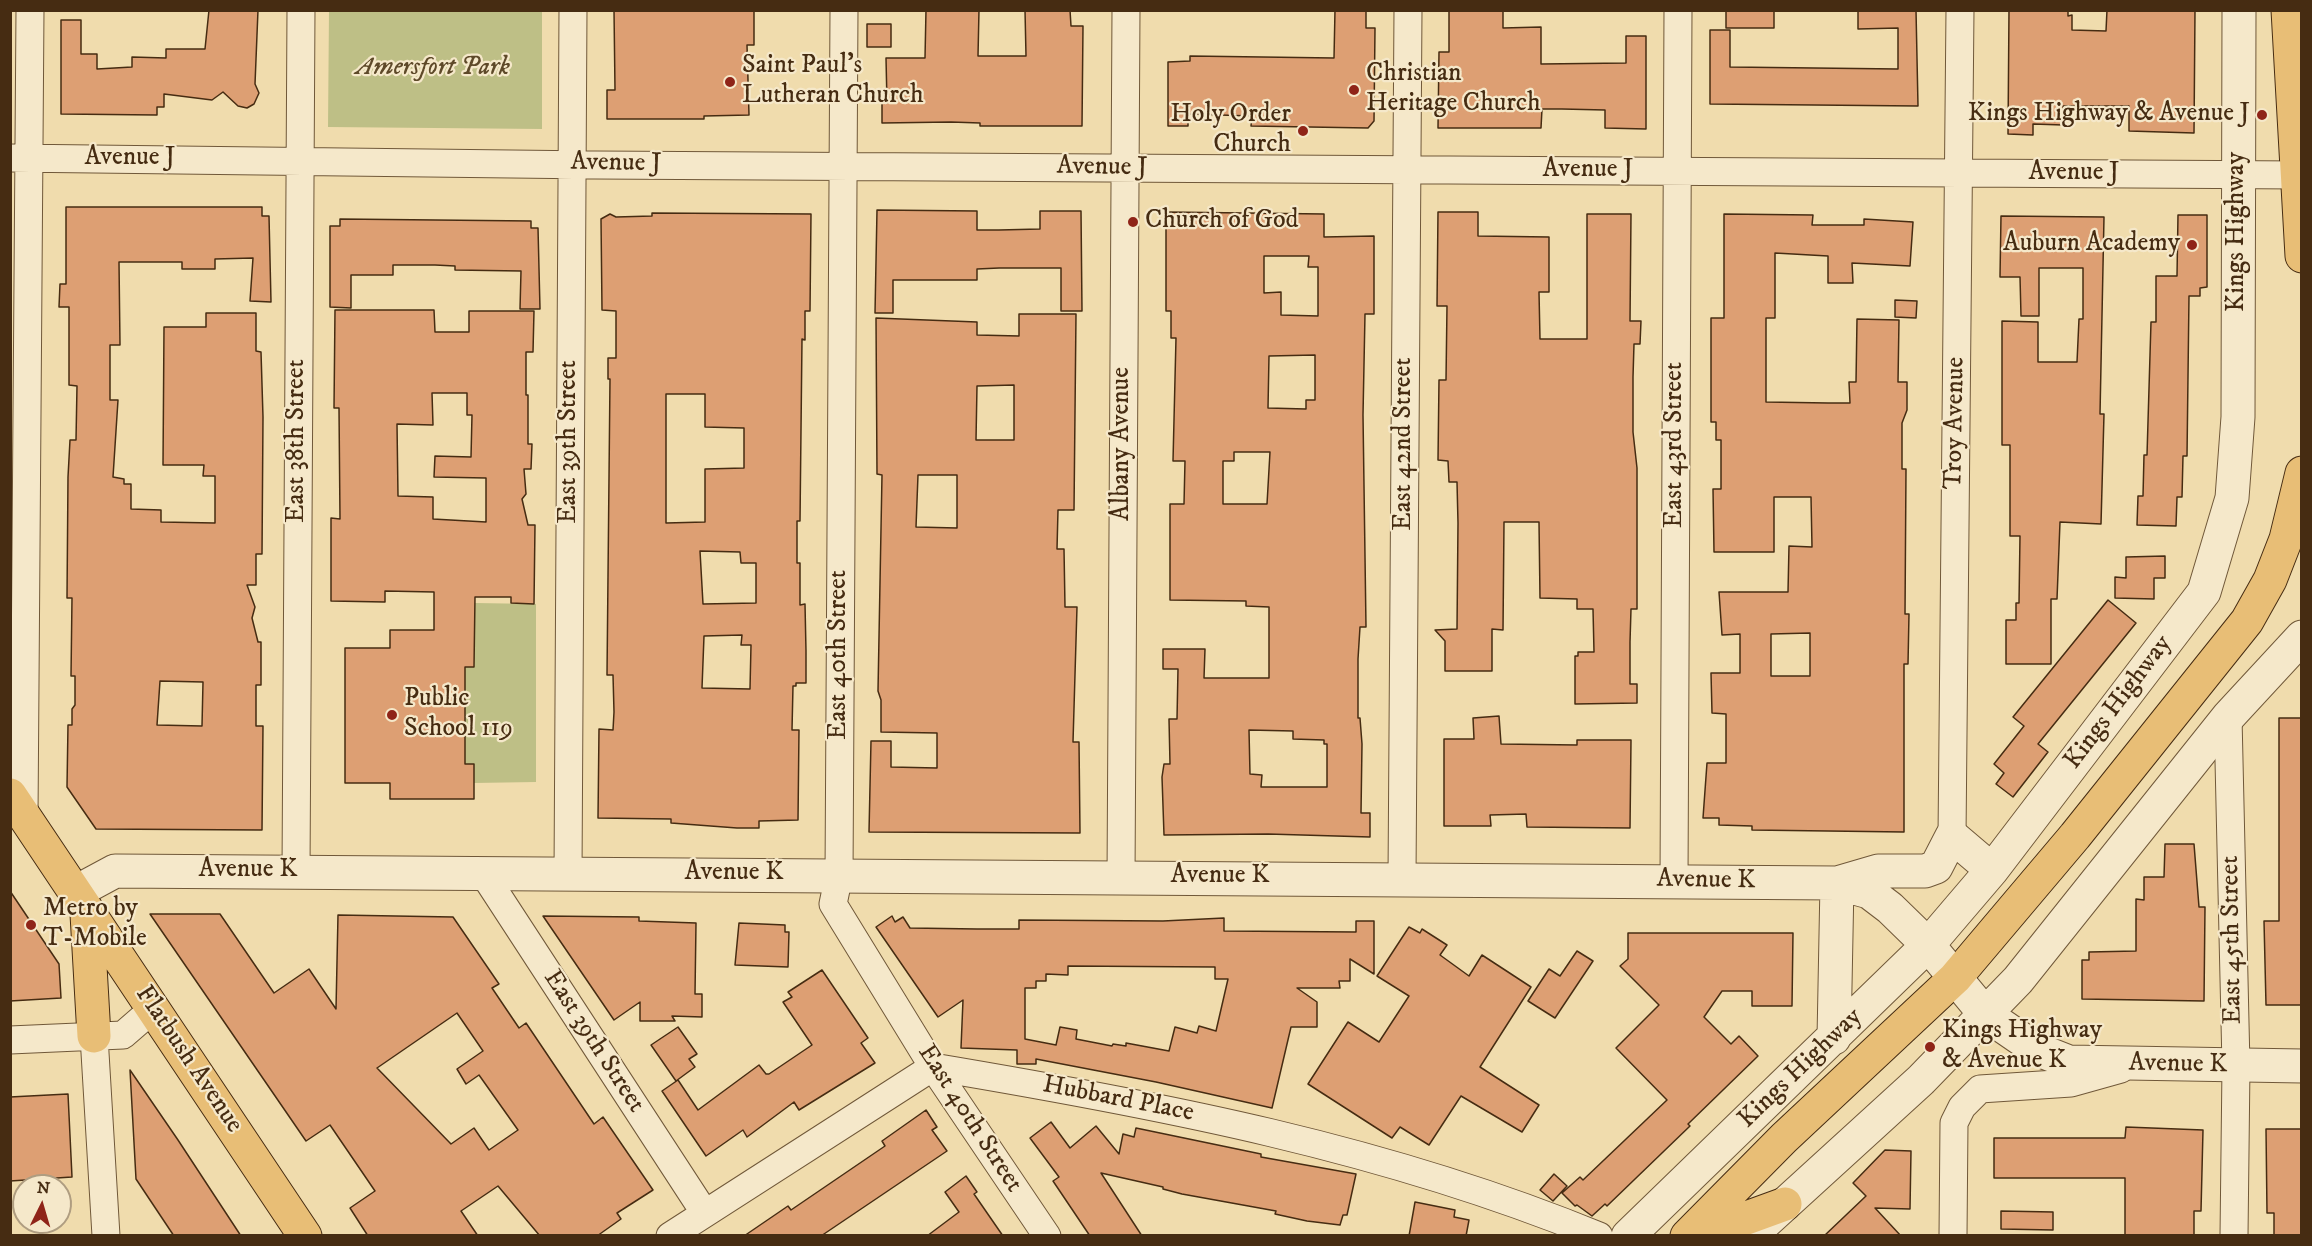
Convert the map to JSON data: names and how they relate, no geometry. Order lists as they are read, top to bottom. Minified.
{"streets":{"main road":["Kings Highway","Flatbush Avenue"],"street":["Avenue J","Troy Avenue","East 38th Street","East 39th Street","Albany Avenue","East 42nd Street","East 43rd Street","East 40th Street","Avenue K","East 45th Street","Hubbard Place"]},"crossings":[["Avenue J","Kings Highway"],["Avenue J","Troy Avenue"],["Avenue J","East 38th Street"],["Avenue J","East 39th Street"],["Avenue J","Albany Avenue"],["Avenue J","East 42nd Street"],["Avenue J","East 43rd Street"],["Avenue J","East 40th Street"],["Kings Highway","Avenue K"],["East 38th Street","Avenue K"],["East 39th Street","Avenue K"],["Albany Avenue","Avenue K"],["East 42nd Street","Avenue K"],["East 43rd Street","Avenue K"],["East 40th Street","Avenue K"],["East 40th Street","Hubbard Place"],["Avenue K","East 45th Street"],["Avenue K","Flatbush Avenue"]],"parks":["Amersfort Park"],"places":["Saint Paul's Lutheran Church","Christian Heritage Church","Kings Highway & Avenue J","Holy Order Church","Church of God","Auburn Academy","Public School 119","Metro by T-Mobile","Kings Highway & Avenue K"],"north":"top"}
